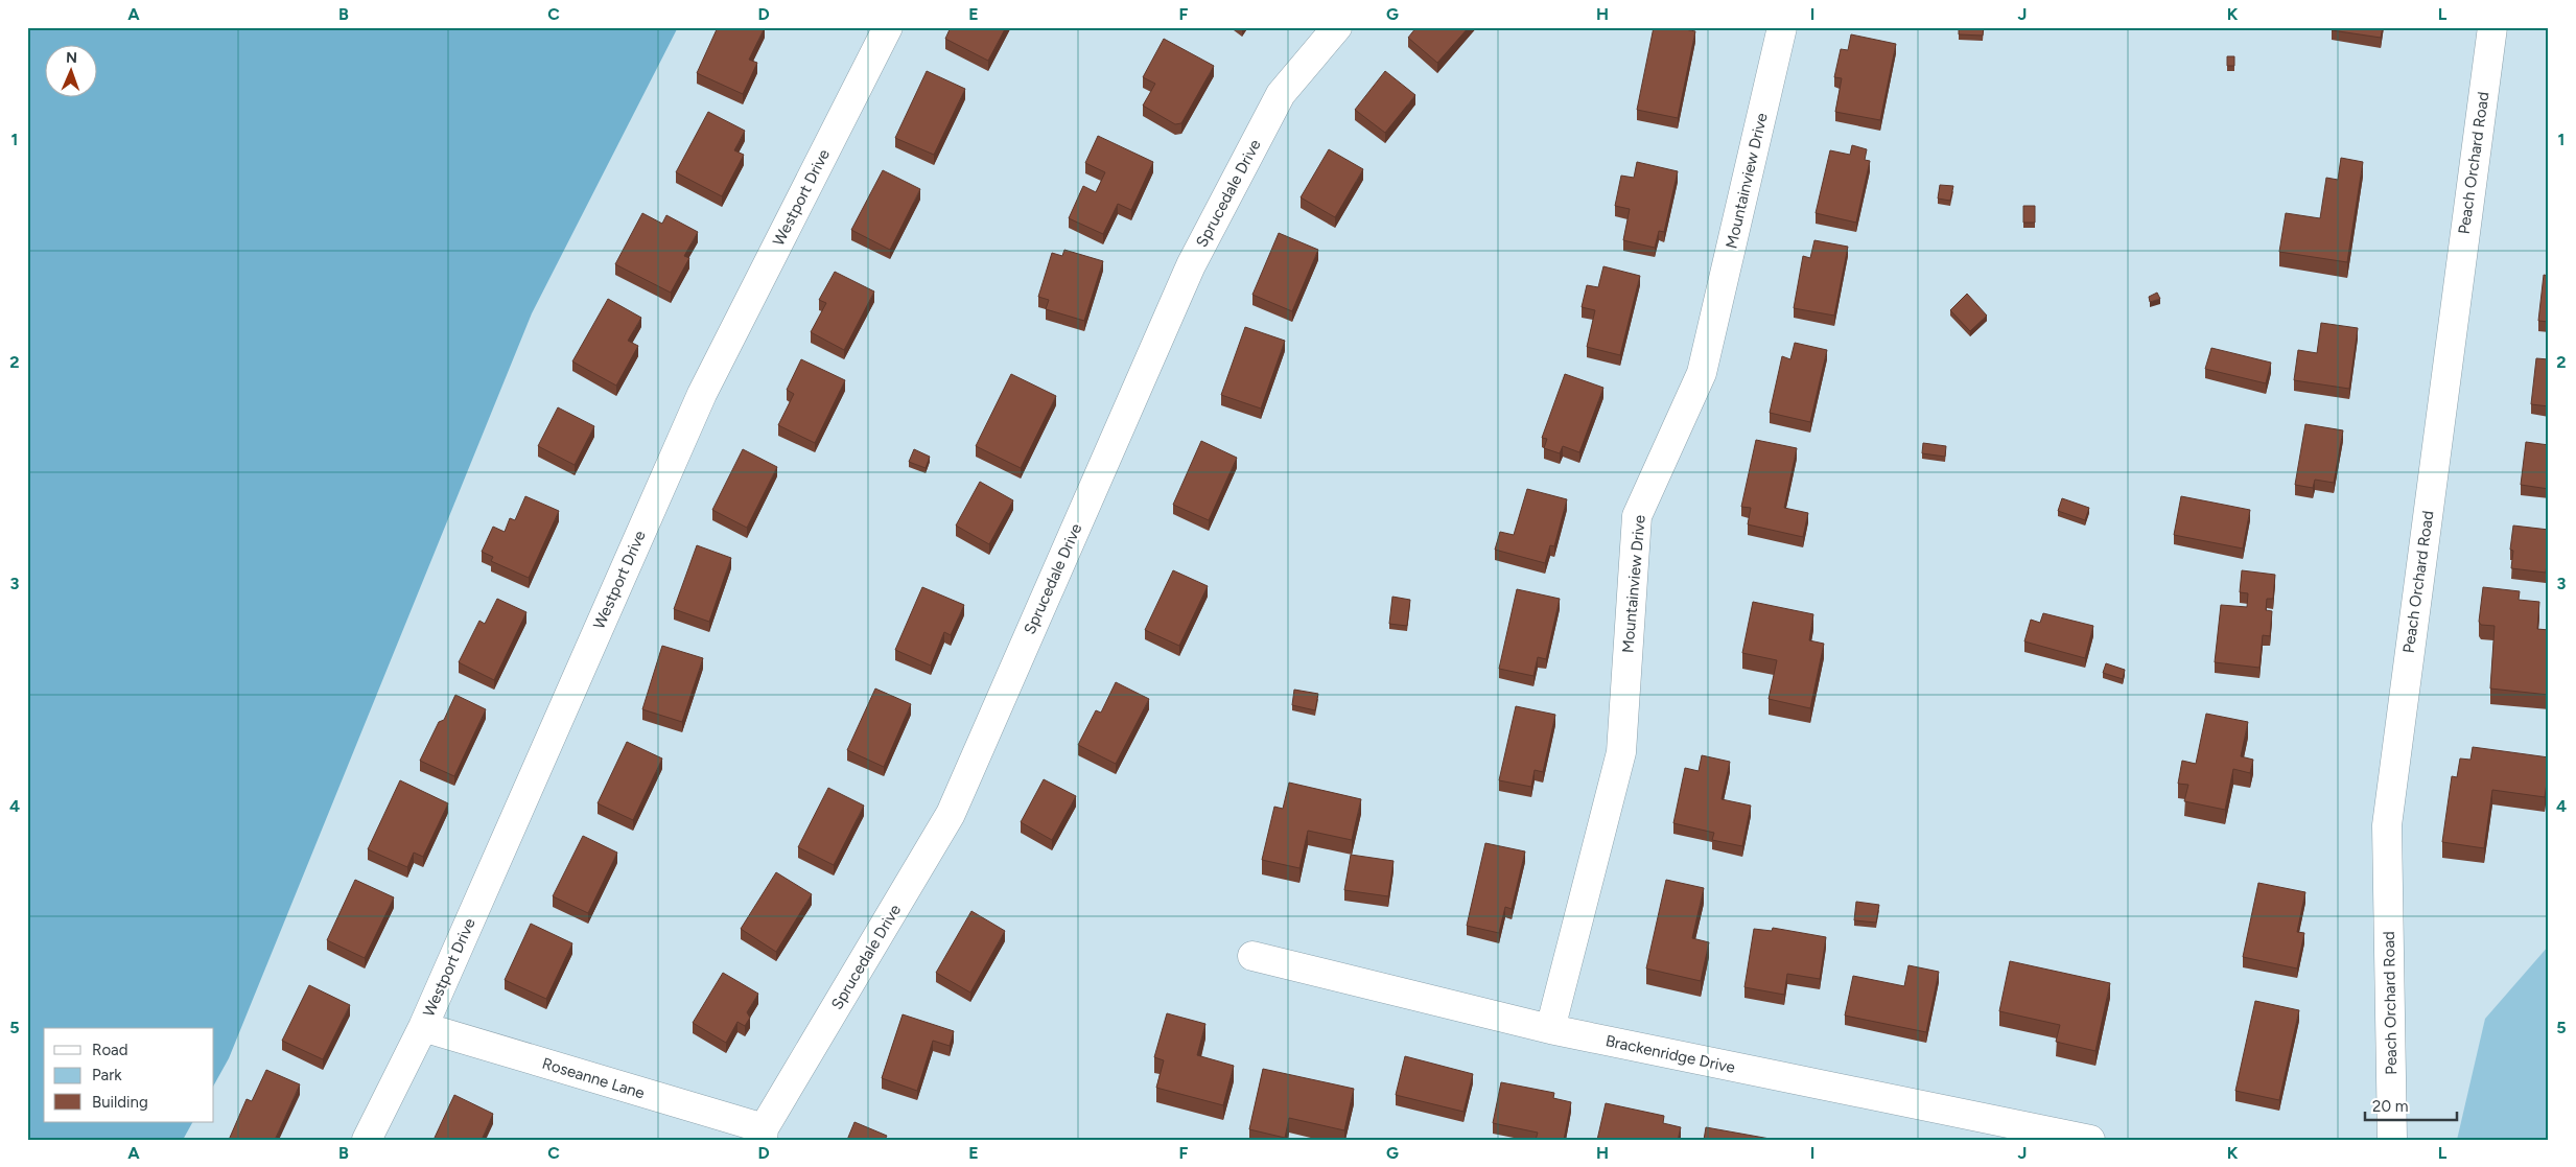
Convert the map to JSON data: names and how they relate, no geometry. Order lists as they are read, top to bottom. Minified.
{"streets":{"street":["Peach Orchard Road","Mountainview Drive","Sprucedale Drive","Westport Drive","Brackenridge Drive","Roseanne Lane"]},"crossings":[["Mountainview Drive","Brackenridge Drive"],["Sprucedale Drive","Roseanne Lane"],["Westport Drive","Roseanne Lane"]],"legend":["Road","Park","Building"],"scale_bar":"20 m","north":"top","grid":{"columns":["A","B","C","D","E","F","G","H","I","J","K","L"],"rows":["1","2","3","4","5"]}}
